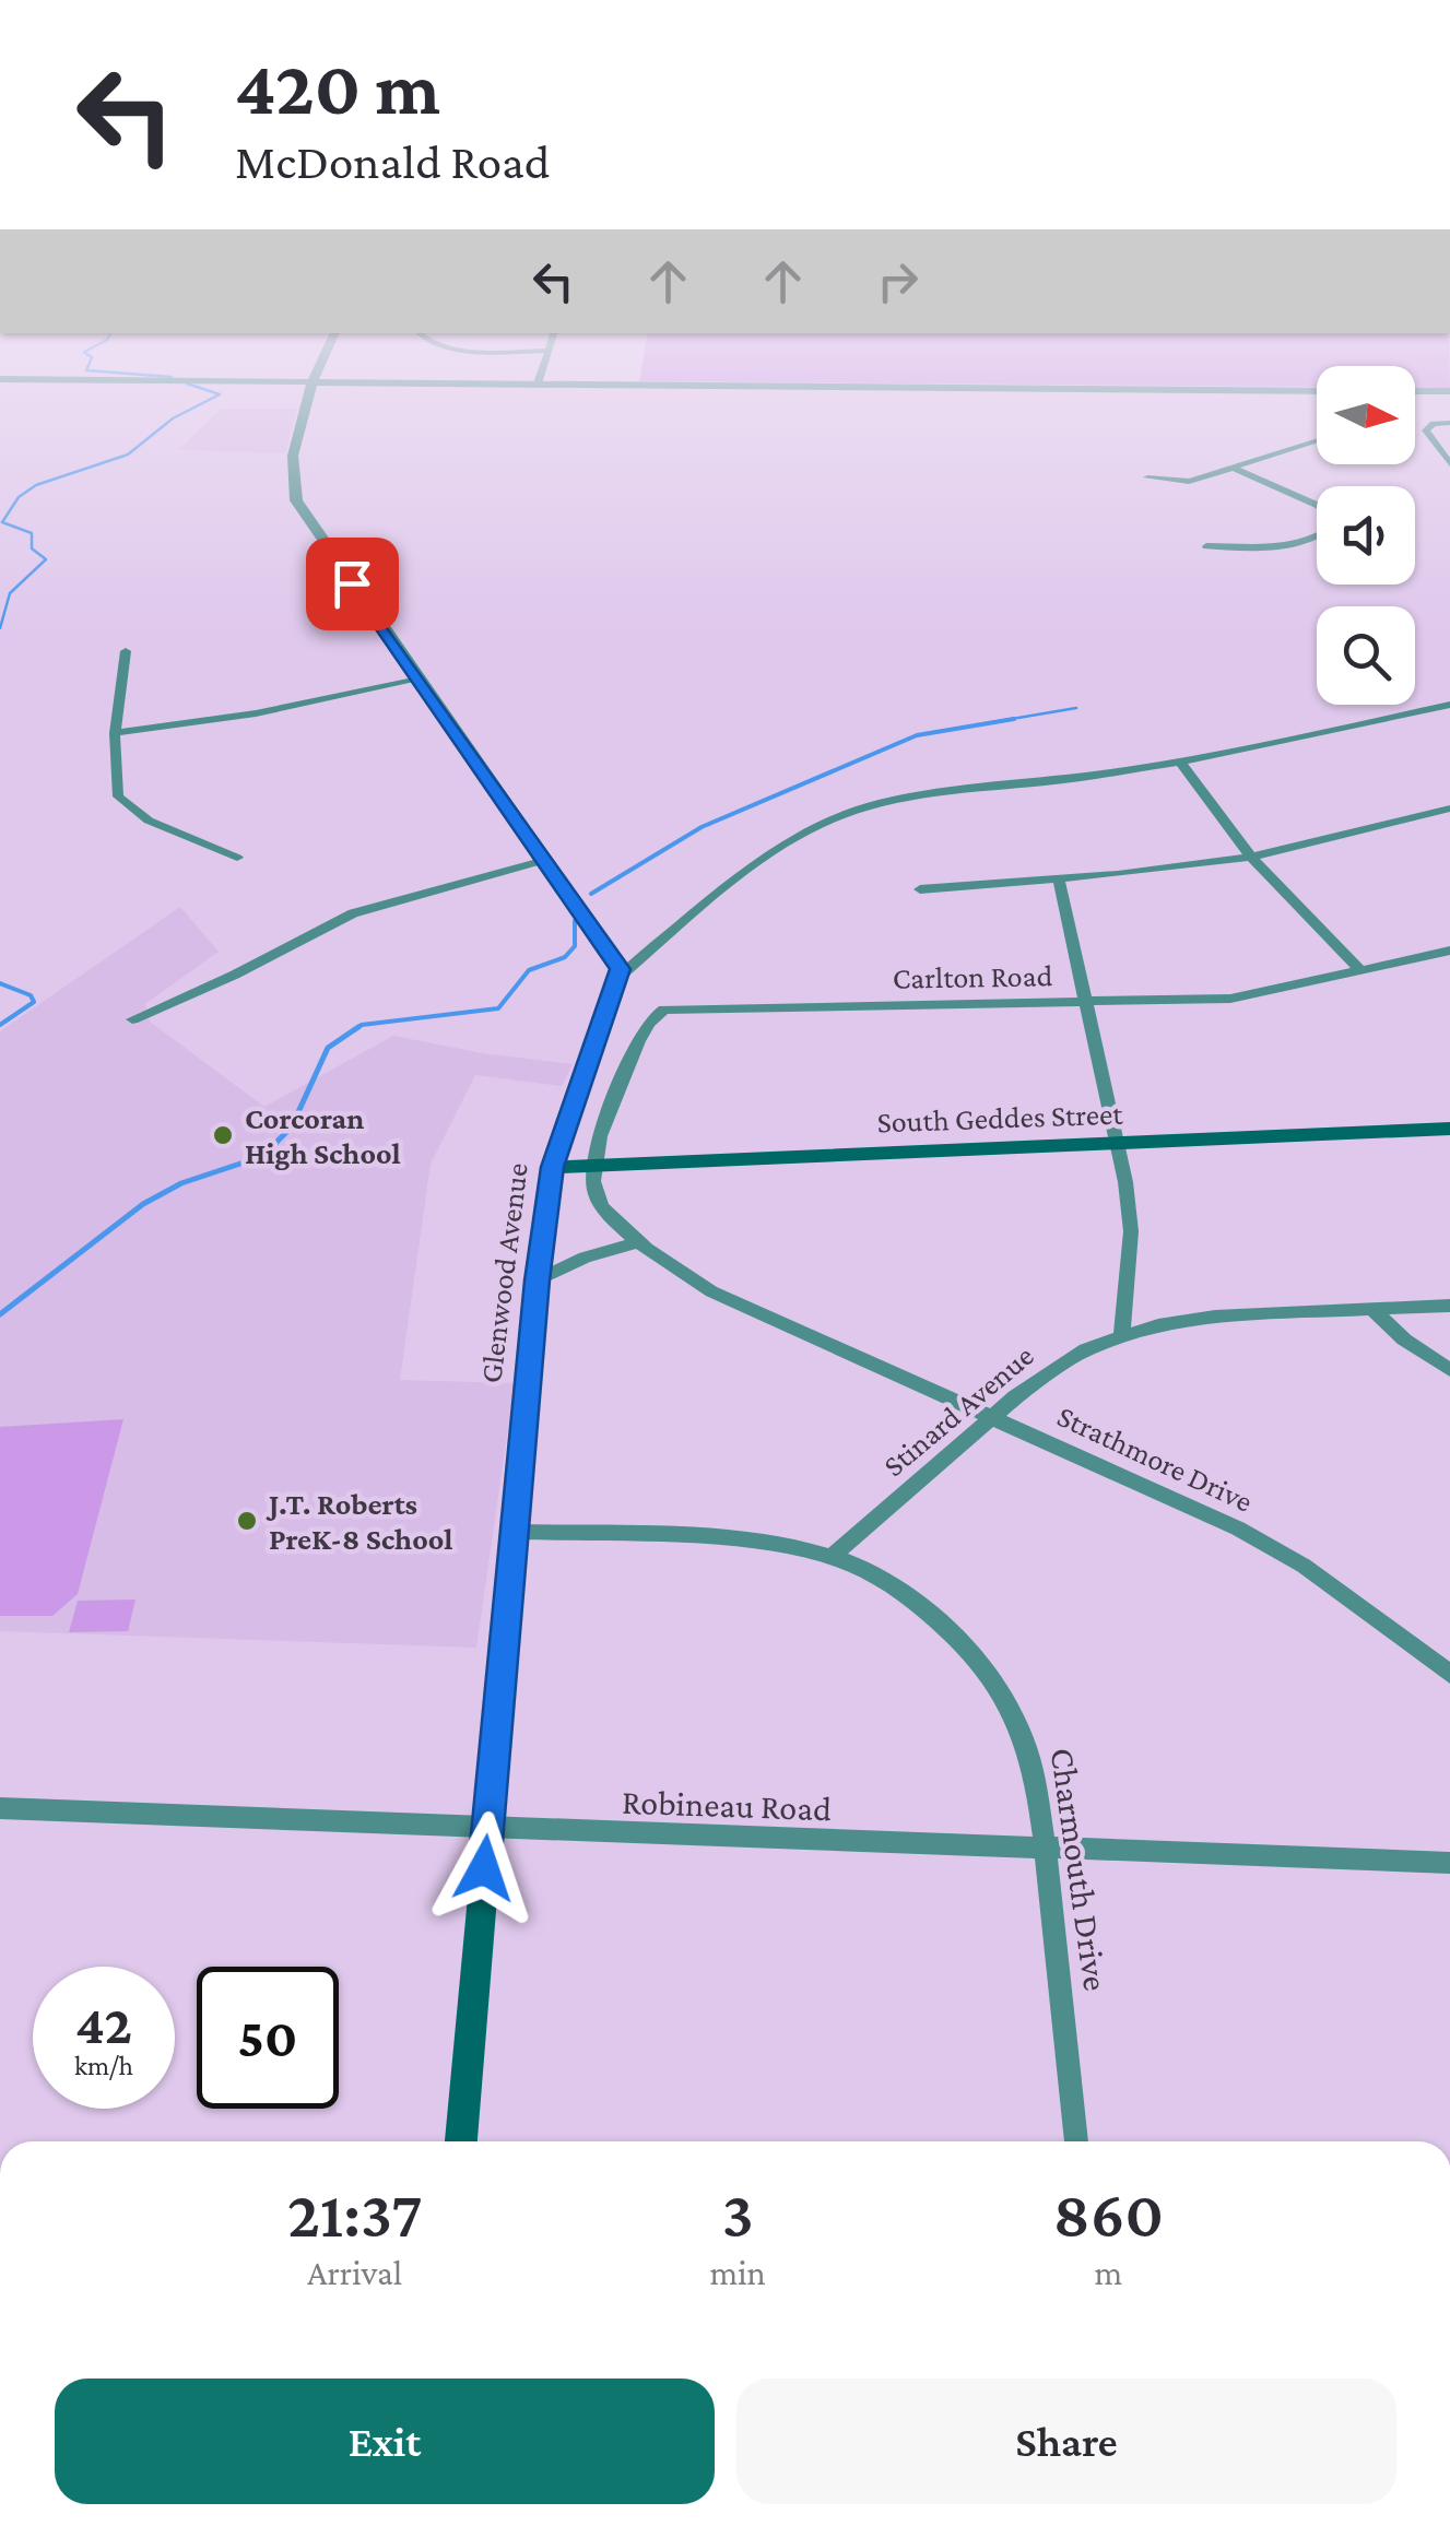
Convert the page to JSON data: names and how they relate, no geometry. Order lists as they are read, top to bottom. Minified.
{"streets":{"main road":["South Geddes Street","Glenwood Avenue"],"street":["Carlton Road","Stinard Avenue","Strathmore Drive","Robineau Road","Charmouth Drive"]},"crossings":[["Carlton Road","South Geddes Street"],["Carlton Road","Strathmore Drive"],["South Geddes Street","Glenwood Avenue"],["South Geddes Street","Strathmore Drive"],["Glenwood Avenue","Robineau Road"],["Stinard Avenue","Strathmore Drive"],["Stinard Avenue","Charmouth Drive"],["Robineau Road","Charmouth Drive"]],"places":["Corcoran High School","J.T. Roberts PreK-8 School"],"north":"right","page":{"turn":["420 m","McDonald Road"],"speed":"42 km/h","limit":"50","eta":["21:37","Arrival","3","min","860","m"],"buttons":["Exit","Share"]}}
